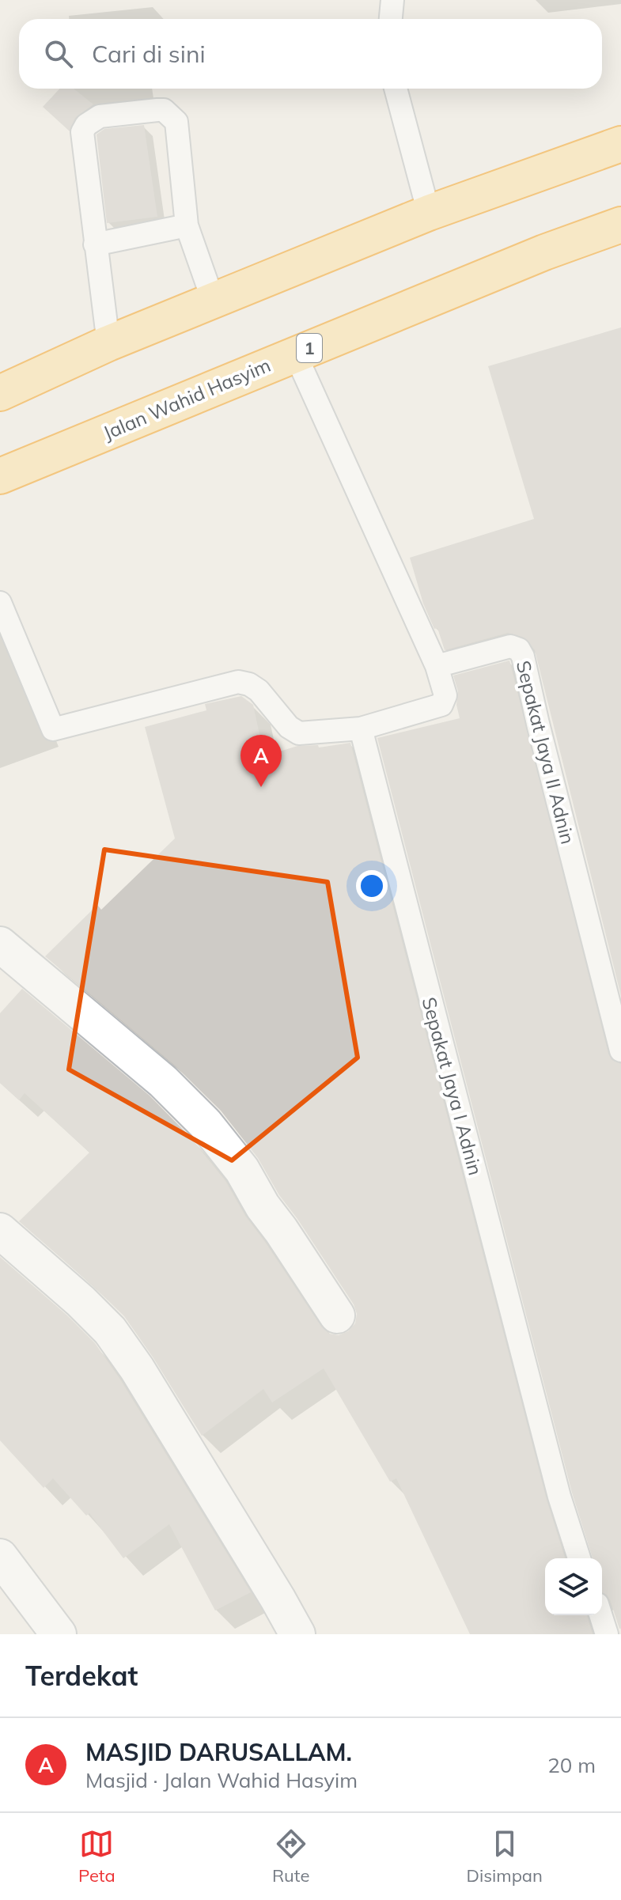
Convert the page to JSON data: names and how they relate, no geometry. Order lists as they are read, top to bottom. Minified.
{"streets":{"highway":["1","Jalan Wahid Hasyim"],"lane":["Sepakat Jaya II Adnin","Sepakat Jaya I Adnin"]},"page":{"search":"Cari di sini","pins":"A","heading":"Terdekat","list":[{"mark":"A","name":"MASJID DARUSALLAM.","note":"Masjid · Jalan Wahid Hasyim","value":"20 m"}],"nav":["Peta","Rute","Disimpan"]}}
